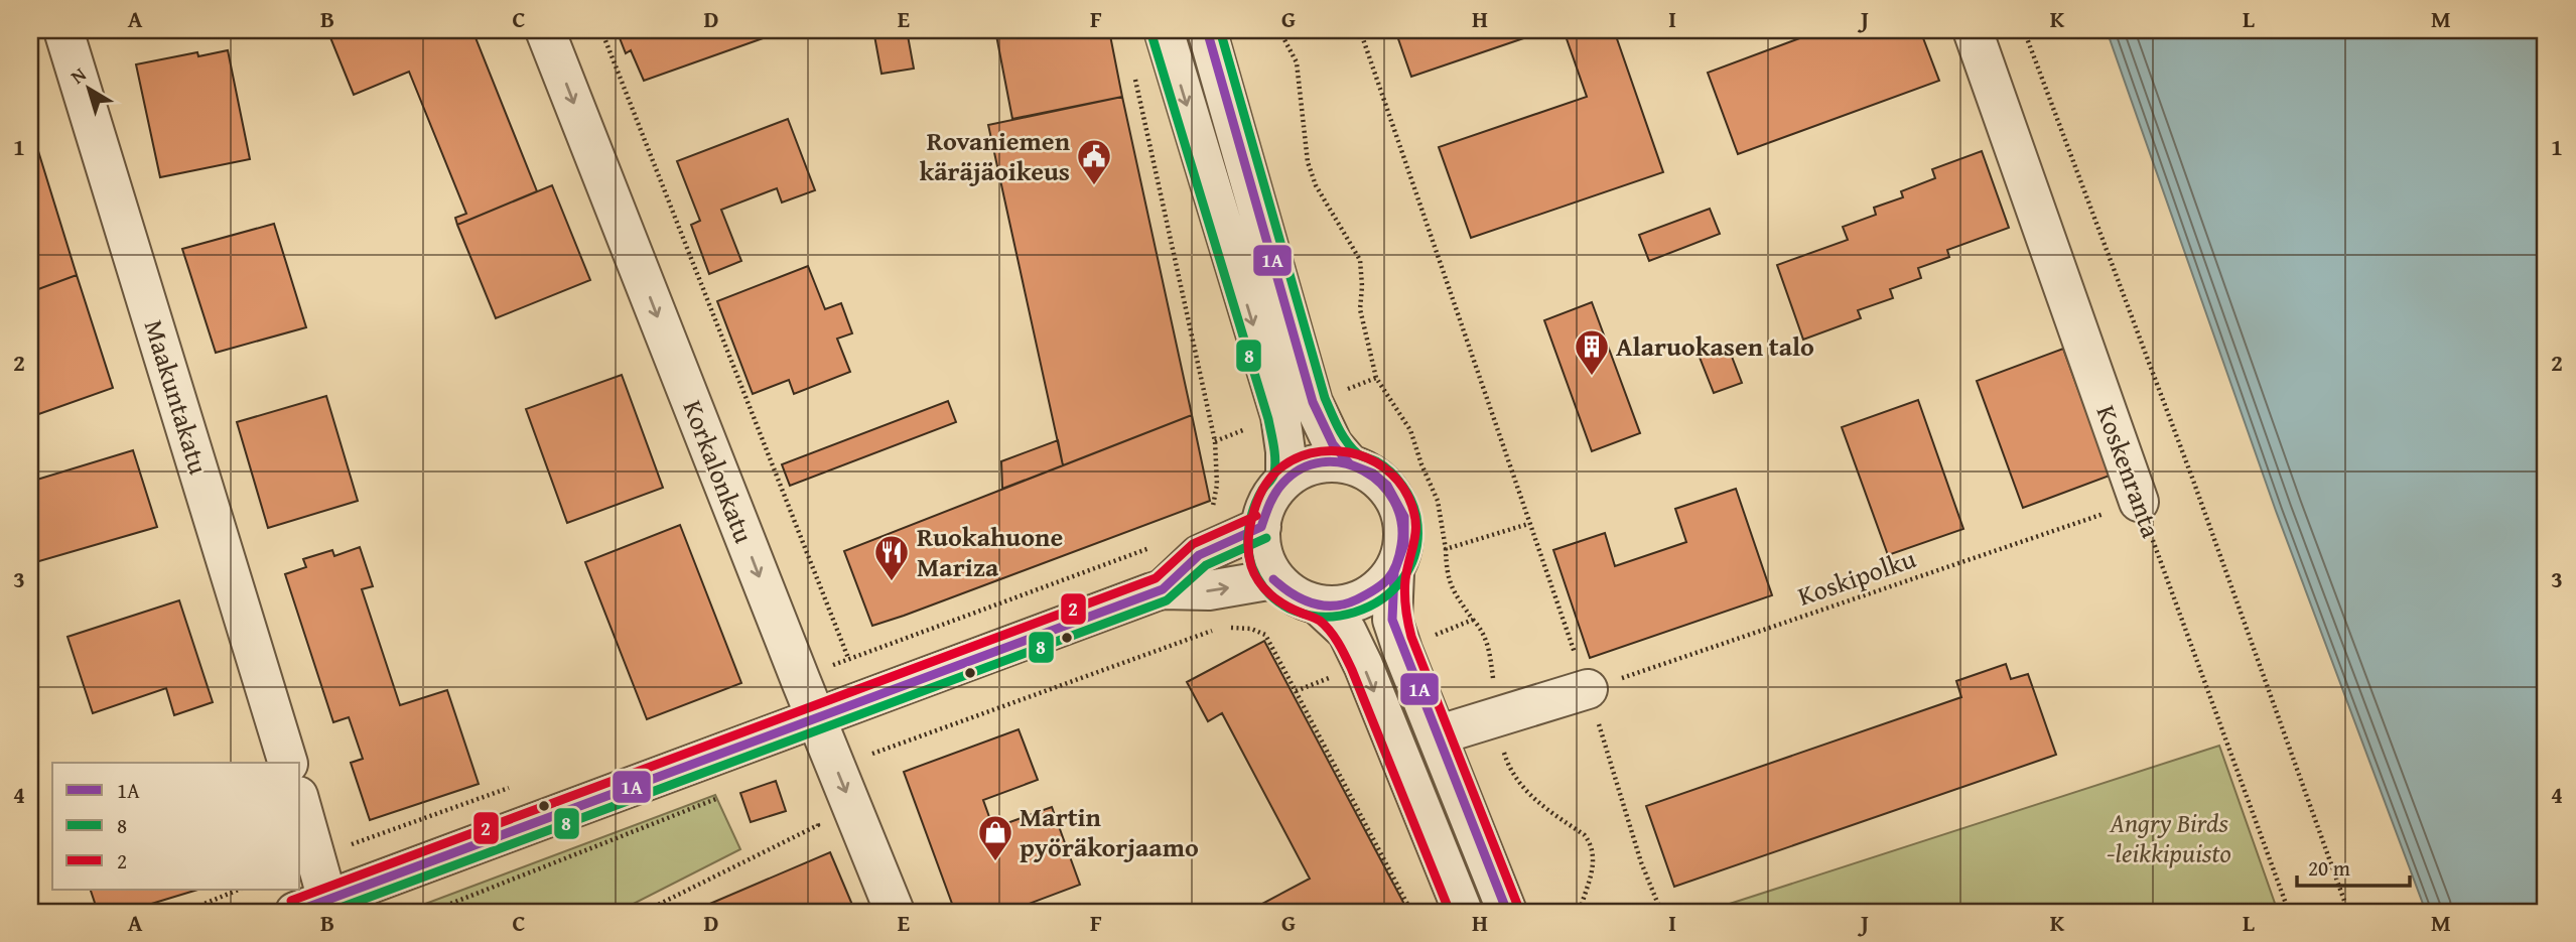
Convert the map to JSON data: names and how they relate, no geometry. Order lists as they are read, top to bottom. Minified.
{"streets":{"street":["Maakuntakatu","Korkalonkatu","Koskenranta"],"path":["Koskipolku"]},"crossings":[["Koskenranta","Koskipolku"]],"one_way":["Korkalonkatu"],"parks":["Angry Birds -leikkipuisto"],"places":{"public building":["Rovaniemen käräjäoikeus"],"building":["Alaruokasen talo"],"restaurant":["Ruokahuone Mariza"],"shop":["Martin pyöräkorjaamo"]},"lines":["transit line 1A","transit line 8","transit line 2"],"legend":["1A","8","2"],"scale_bar":"20 m","north":"top left","grid":{"columns":["A","B","C","D","E","F","G","H","I","J","K","L","M"],"rows":["1","2","3","4"]}}
